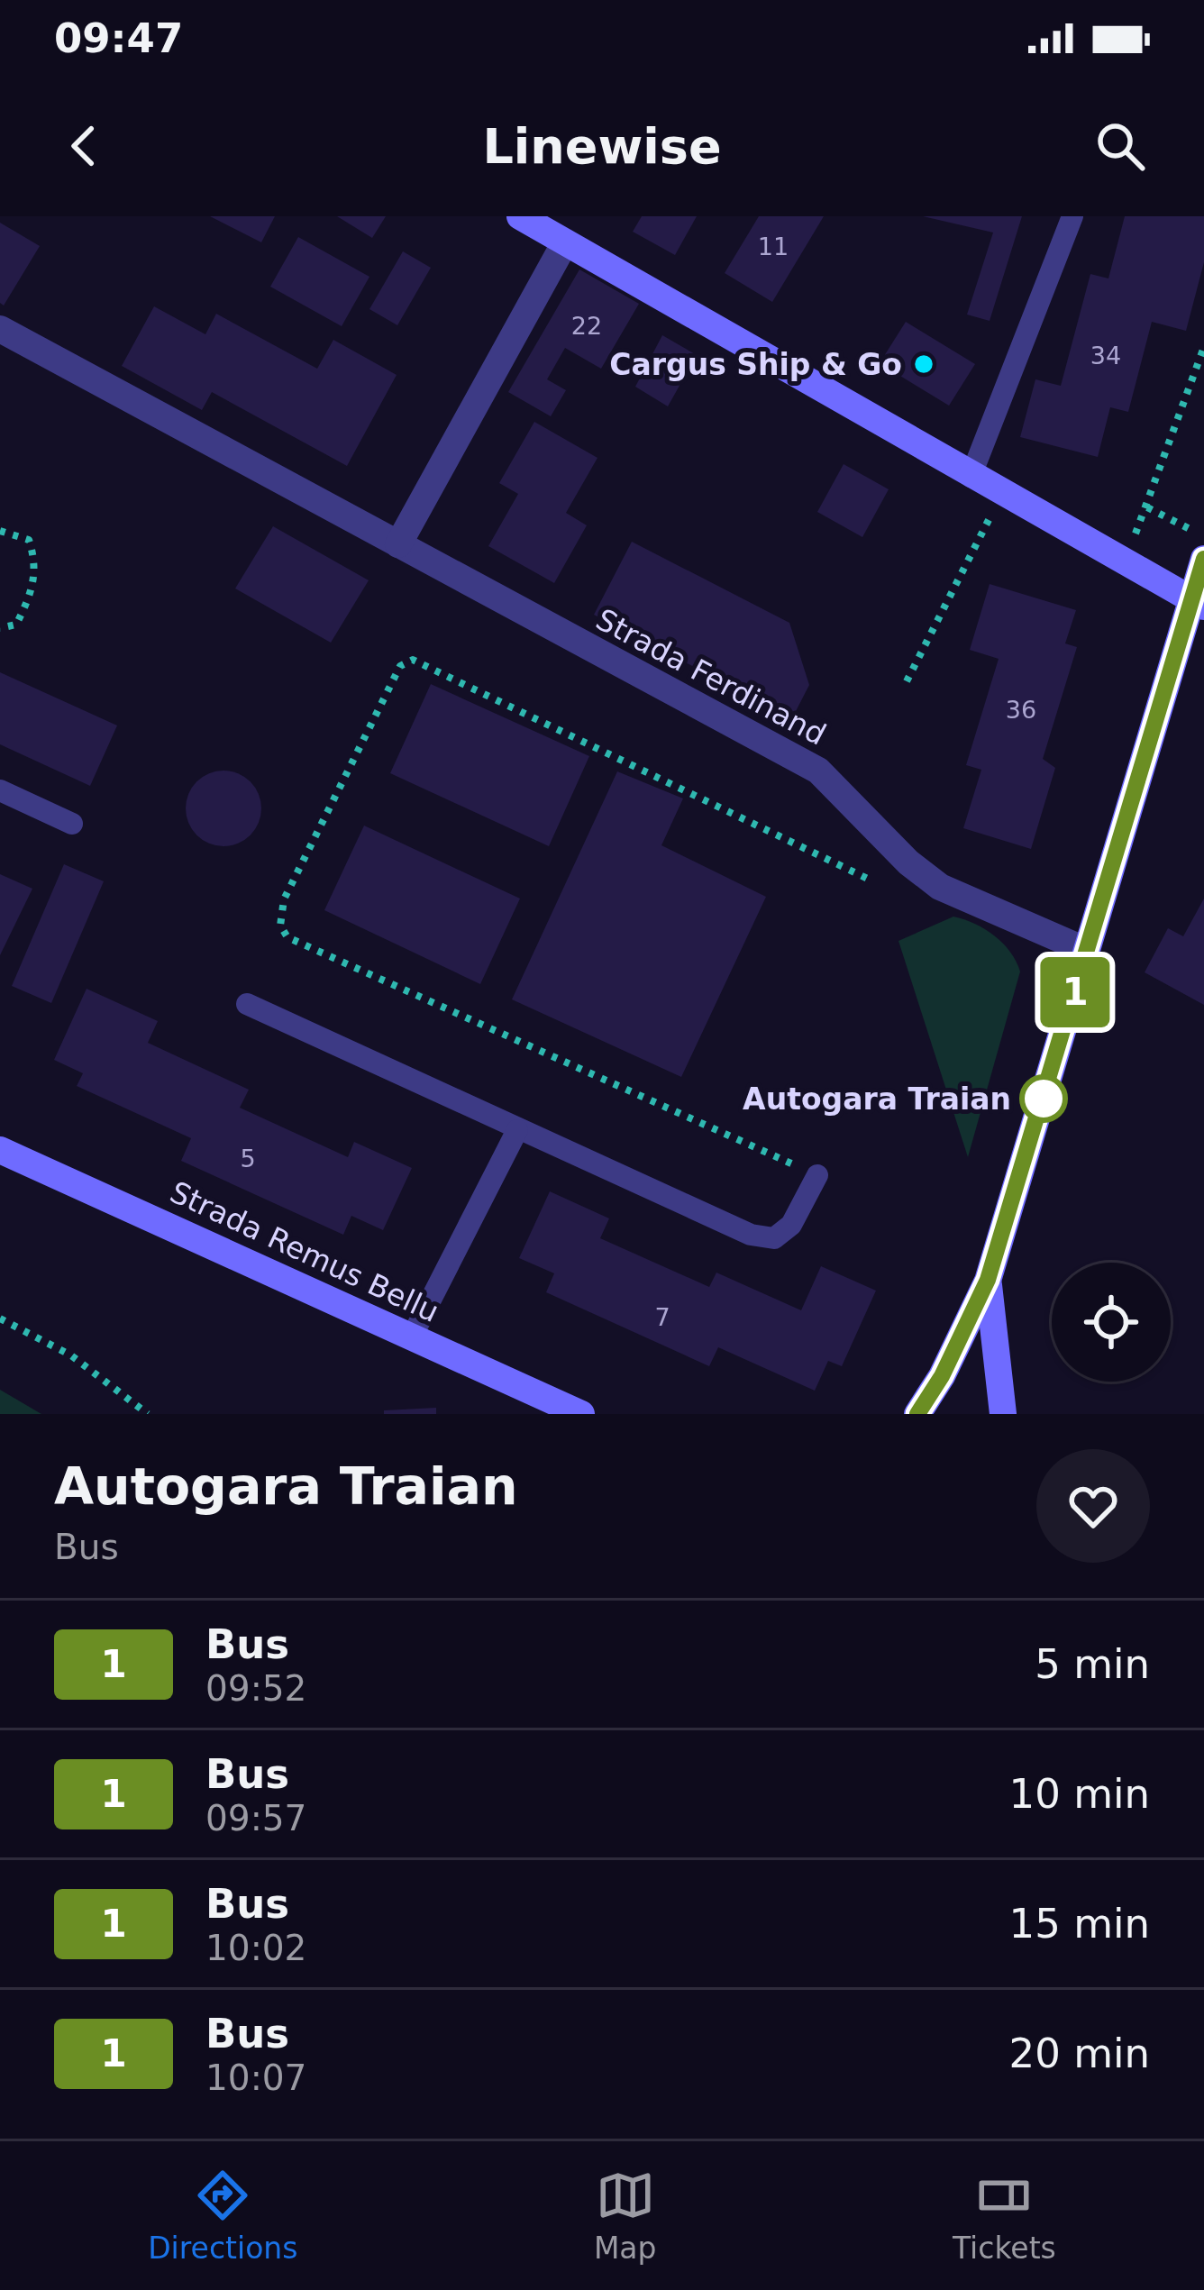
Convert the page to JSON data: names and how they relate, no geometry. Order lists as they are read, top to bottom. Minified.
{"streets":{"main road":["Strada Remus Bellu"],"street":["Strada Ferdinand"]},"places":["Cargus Ship & Go","Autogara Traian"],"lines":["bus line 1"],"house_numbers":["11","22","34","36","5","7"],"page":{"status":"09:47","header":"Linewise","on_map":"1","heading":["Autogara Traian","Bus"],"list":[{"mark":"1","name":"Bus","note":"09:52","value":"5 min"},{"mark":"1","name":"Bus","note":"09:57","value":"10 min"},{"mark":"1","name":"Bus","note":"10:02","value":"15 min"},{"mark":"1","name":"Bus","note":"10:07","value":"20 min"}],"tabs":["Directions","Map","Tickets"]}}
